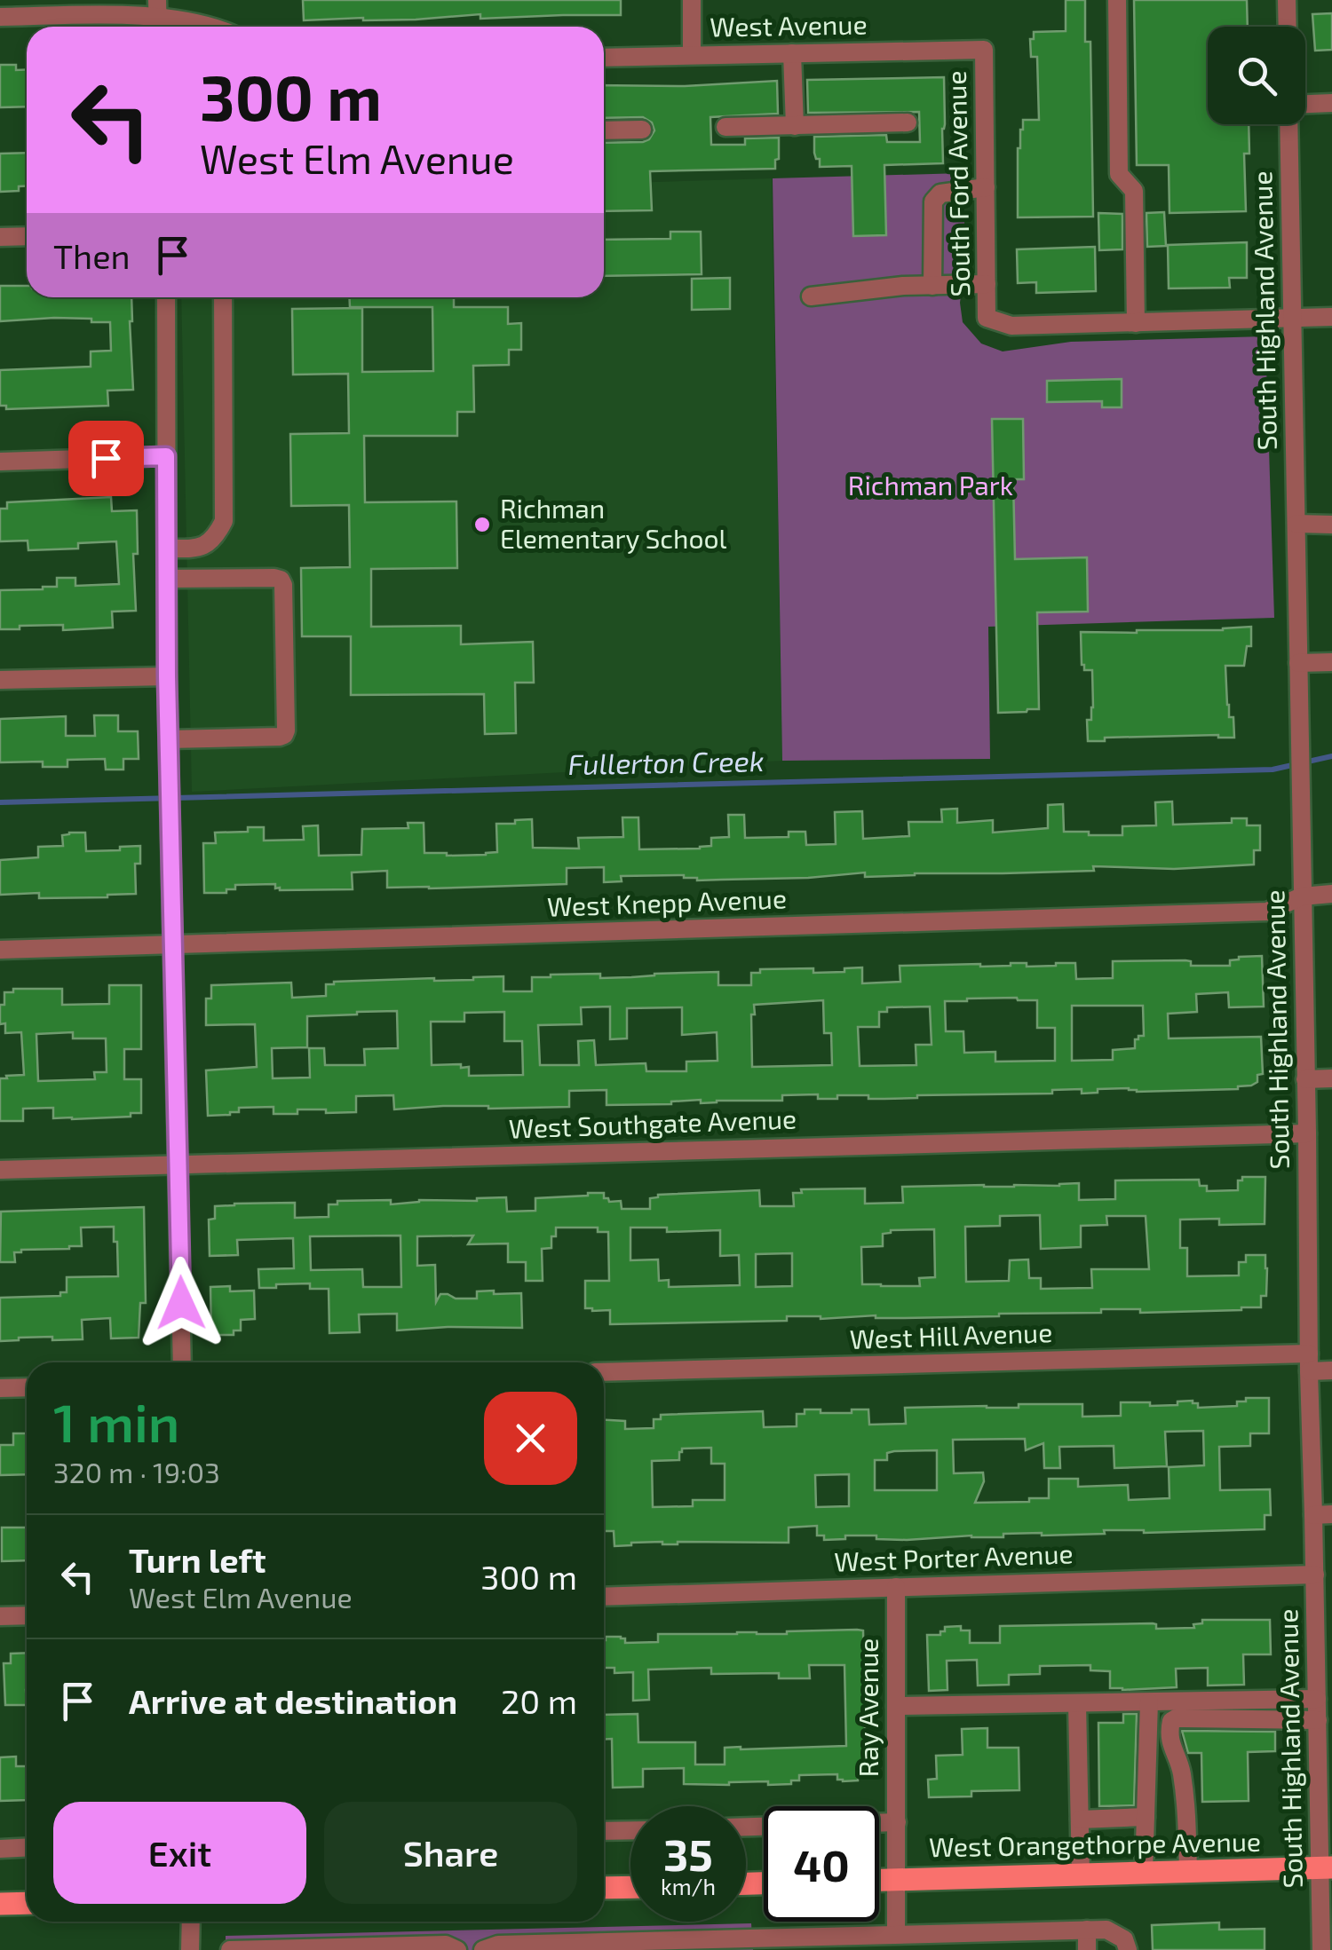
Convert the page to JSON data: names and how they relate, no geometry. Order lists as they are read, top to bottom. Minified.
{"streets":{"main road":["West Orangethorpe Avenue"],"street":["West Avenue","South Ford Avenue","South Highland Avenue","West Knepp Avenue","West Southgate Avenue","West Hill Avenue","West Porter Avenue","Ray Avenue"]},"crossings":[["West Avenue","South Ford Avenue"],["South Highland Avenue","West Knepp Avenue"],["South Highland Avenue","West Southgate Avenue"],["South Highland Avenue","West Hill Avenue"],["South Highland Avenue","West Porter Avenue"],["South Highland Avenue","West Orangethorpe Avenue"],["West Porter Avenue","Ray Avenue"],["Ray Avenue","West Orangethorpe Avenue"]],"water":["Fullerton Creek"],"parks":["Richman Park"],"places":["Richman Elementary School"],"page":{"turn":["300 m","West Elm Avenue"],"then":"Then","heading":["1 min","320 m · 19:03"],"list":[{"name":"Turn left","note":"West Elm Avenue","value":"300 m"},{"name":"Arrive at destination","value":"20 m"}],"buttons":["Exit","Share"],"speed":"35 km/h","limit":"40"}}
